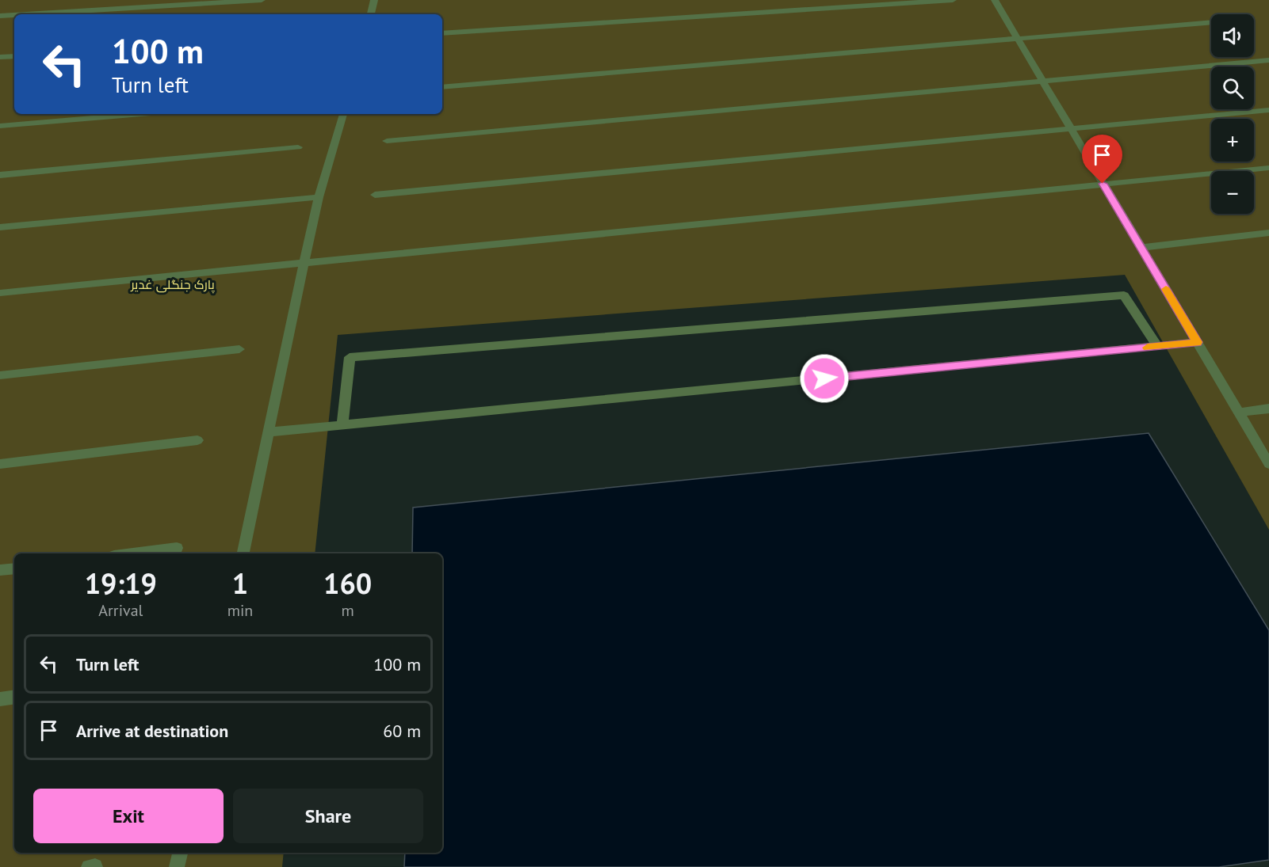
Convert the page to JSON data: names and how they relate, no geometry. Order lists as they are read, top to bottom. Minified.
{"parks":["پارک جنگلی غدیر"],"page":{"map_buttons":["+","−"],"turn":["100 m","Turn left"],"eta":["19:19","Arrival","1","min","160","m"],"list":[{"name":"Turn left","value":"100 m"},{"name":"Arrive at destination","value":"60 m"}],"buttons":["Exit","Share"]}}
